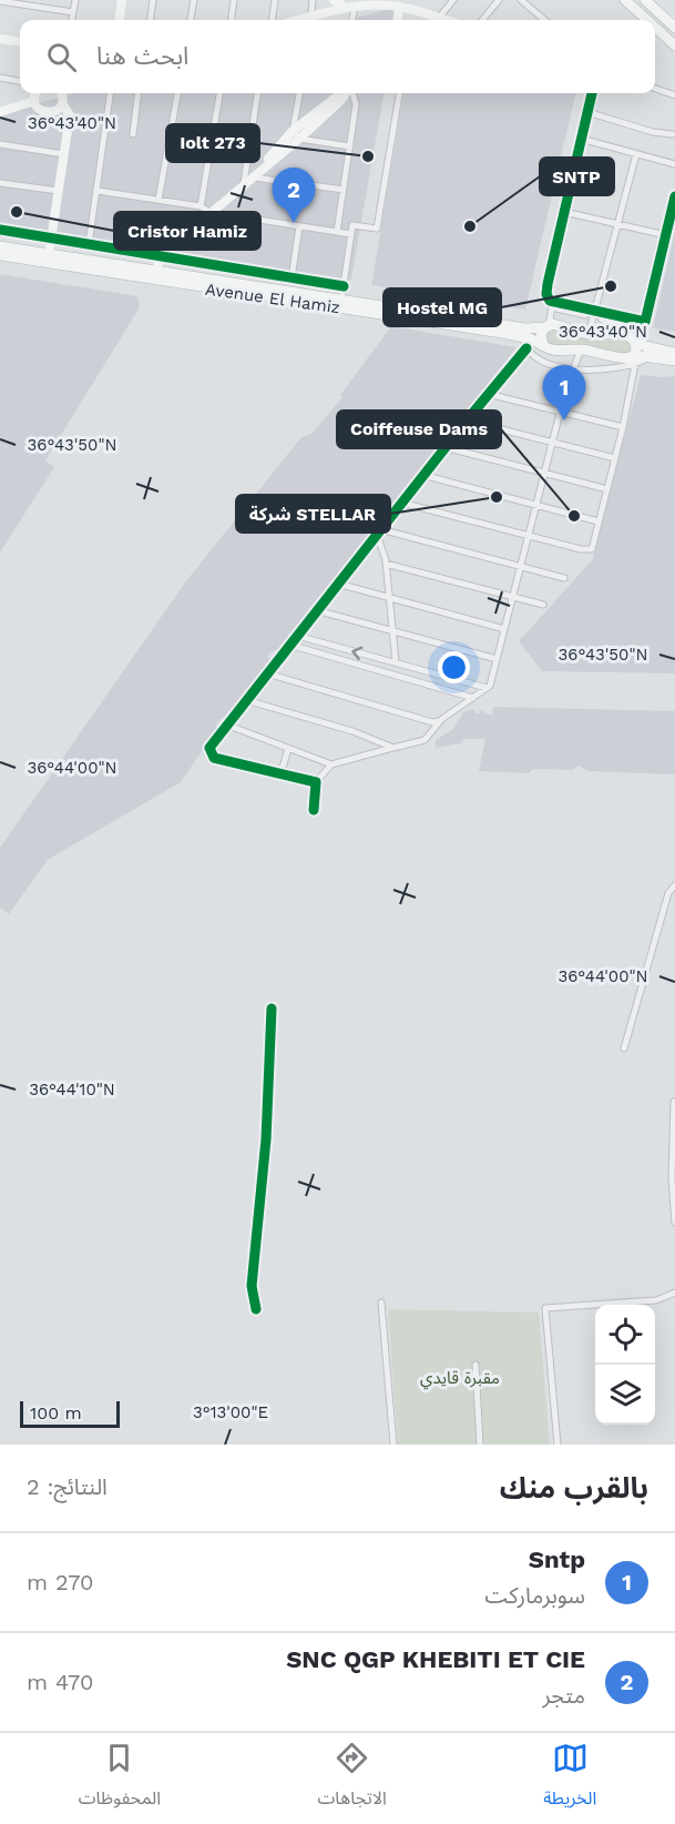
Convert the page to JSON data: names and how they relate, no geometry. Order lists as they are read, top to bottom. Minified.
{"streets":{"highway":["Avenue El Hamiz"]},"parks":["مقبرة قايدي"],"places":["Iolt 273","Cristor Hamiz","SNTP","Hostel MG","شركة STELLAR","Coiffeuse Dams"],"scale_bar":"100 m","page":{"search":"ابحث هنا","pins":["2","1"],"scale":"100 m","heading":["بالقرب منك","النتائج: 2"],"list":[{"mark":"1","name":"Sntp","note":"سوبرماركت","value":"270 m"},{"mark":"2","name":"SNC QGP KHEBITI ET CIE","note":"متجر","value":"470 m"}],"nav":["الخريطة","الاتجاهات","المحفوظات"]},"coordinates":["36°43'40\"N","36°43'50\"N","36°44'00\"N","36°44'10\"N","3°13'00\"E"]}
